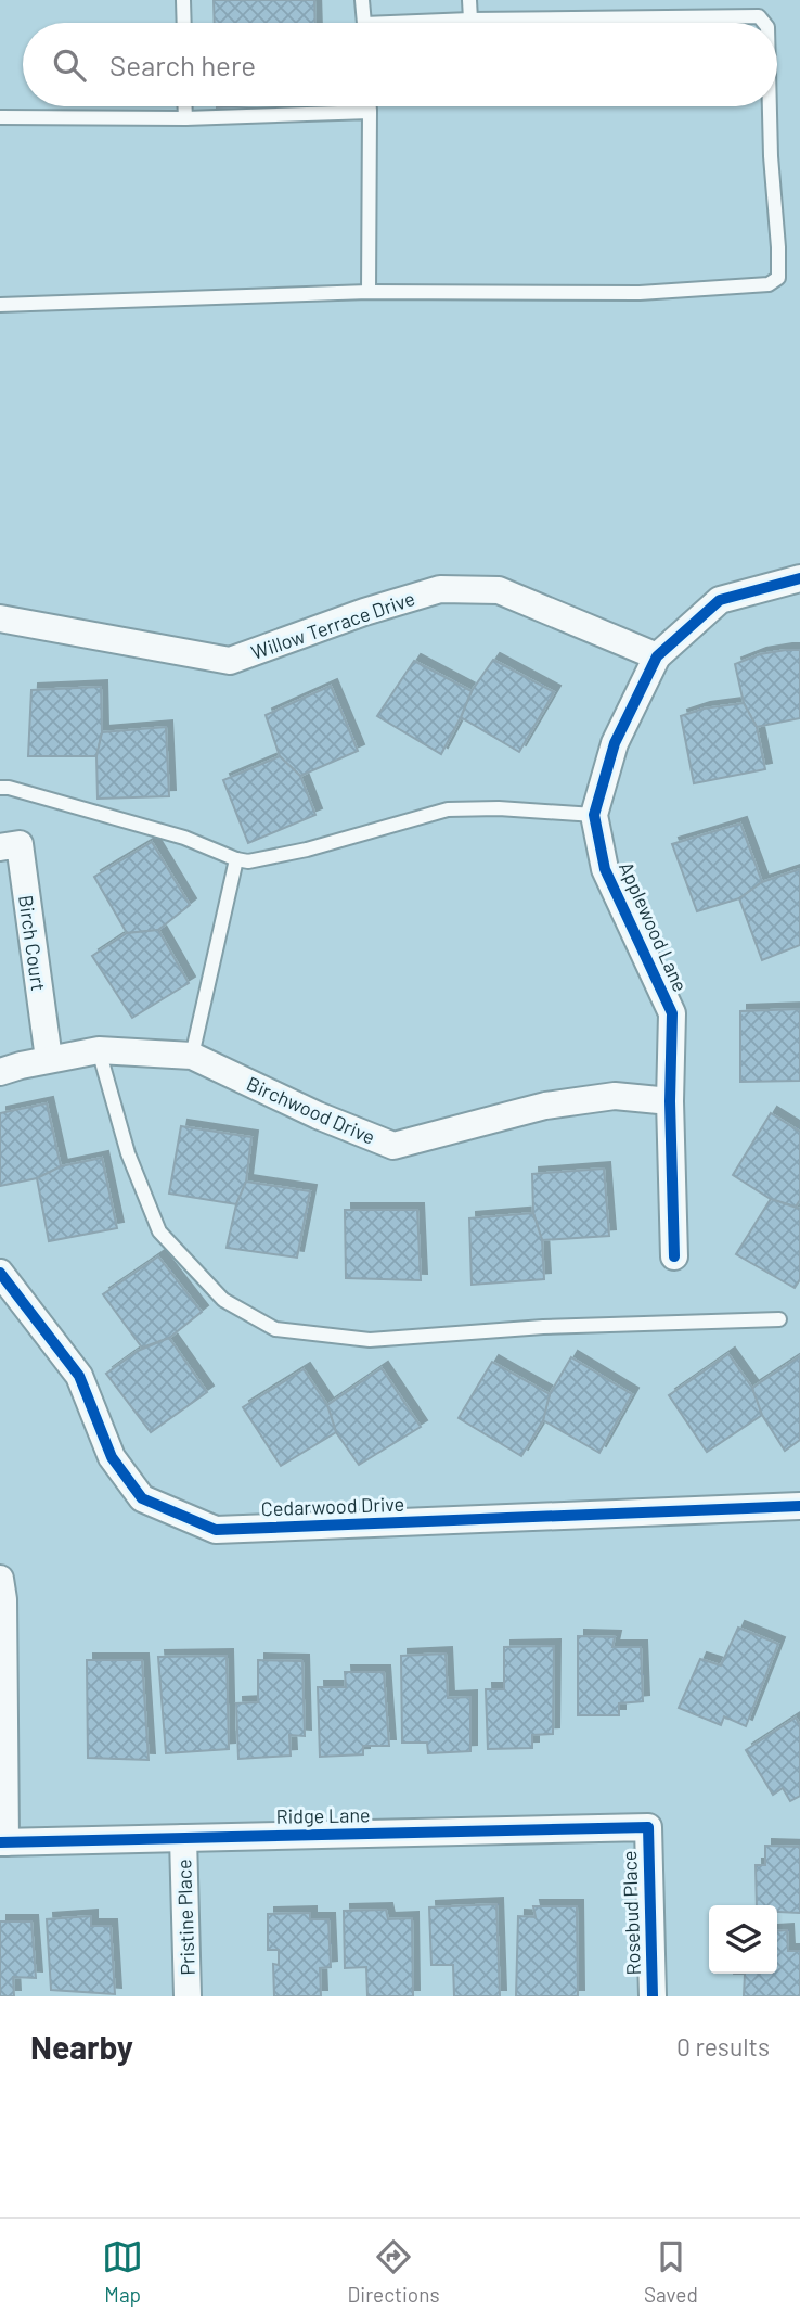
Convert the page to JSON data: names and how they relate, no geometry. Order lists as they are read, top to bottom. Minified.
{"streets":{"street":["Willow Terrace Drive","Applewood Lane","Birch Court","Birchwood Drive","Cedarwood Drive","Ridge Lane","Rosebud Place","Pristine Place"]},"crossings":[["Willow Terrace Drive","Applewood Lane"],["Applewood Lane","Birchwood Drive"],["Birch Court","Birchwood Drive"],["Ridge Lane","Rosebud Place"],["Ridge Lane","Pristine Place"]],"page":{"search":"Search here","heading":["Nearby","0 results"],"nav":["Map","Directions","Saved"]}}
